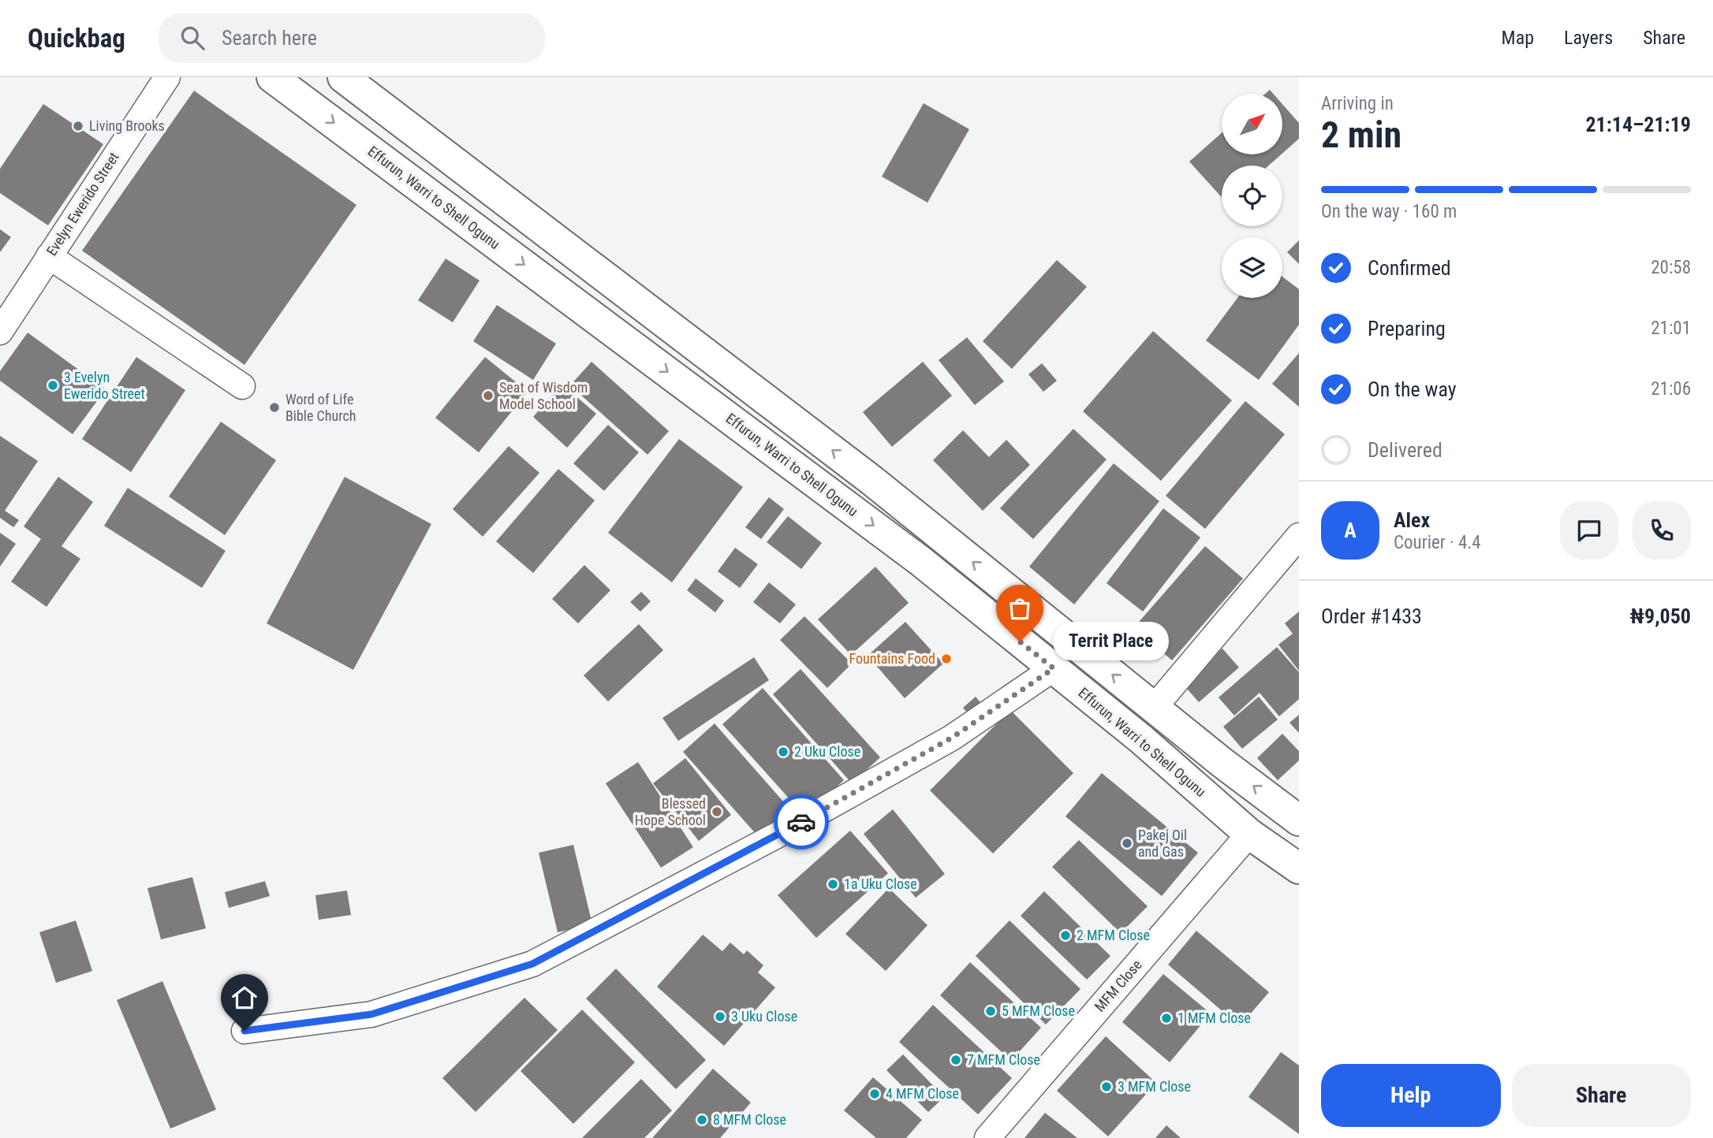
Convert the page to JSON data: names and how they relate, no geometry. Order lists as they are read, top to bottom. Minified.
{"streets":{"main road":["Effurun, Warri to Shell Ogunu"],"street":["Evelyn Ewerido Street","MFM Close"]},"crossings":[["Effurun, Warri to Shell Ogunu","MFM Close"]],"places":["Living Brooks","3 Evelyn Ewerido Street","Seat of Wisdom Model School","Word of Life Bible Church","Territ Place","Fountains Food","2 Uku Close","Blessed Hope School","Pakej Oil and Gas","1a Uku Close","2 MFM Close","5 MFM Close","3 Uku Close","1 MFM Close","7 MFM Close","3 MFM Close","4 MFM Close","8 MFM Close"],"north":"top right","page":{"header":"Quickbag","search":"Search here","nav":["Map","Layers","Share"],"heading":["2 min","Arriving in","21:14–21:19"],"panel":["Alex","Courier · 4.4","Order #1433","₦9,050"],"bar":"On the way · 160 m","list":[["Confirmed","20:58"],["Preparing","21:01"],["On the way","21:06"],"Delivered"],"round":"A","bubble":"Territ Place","buttons":["Help","Share"]}}
